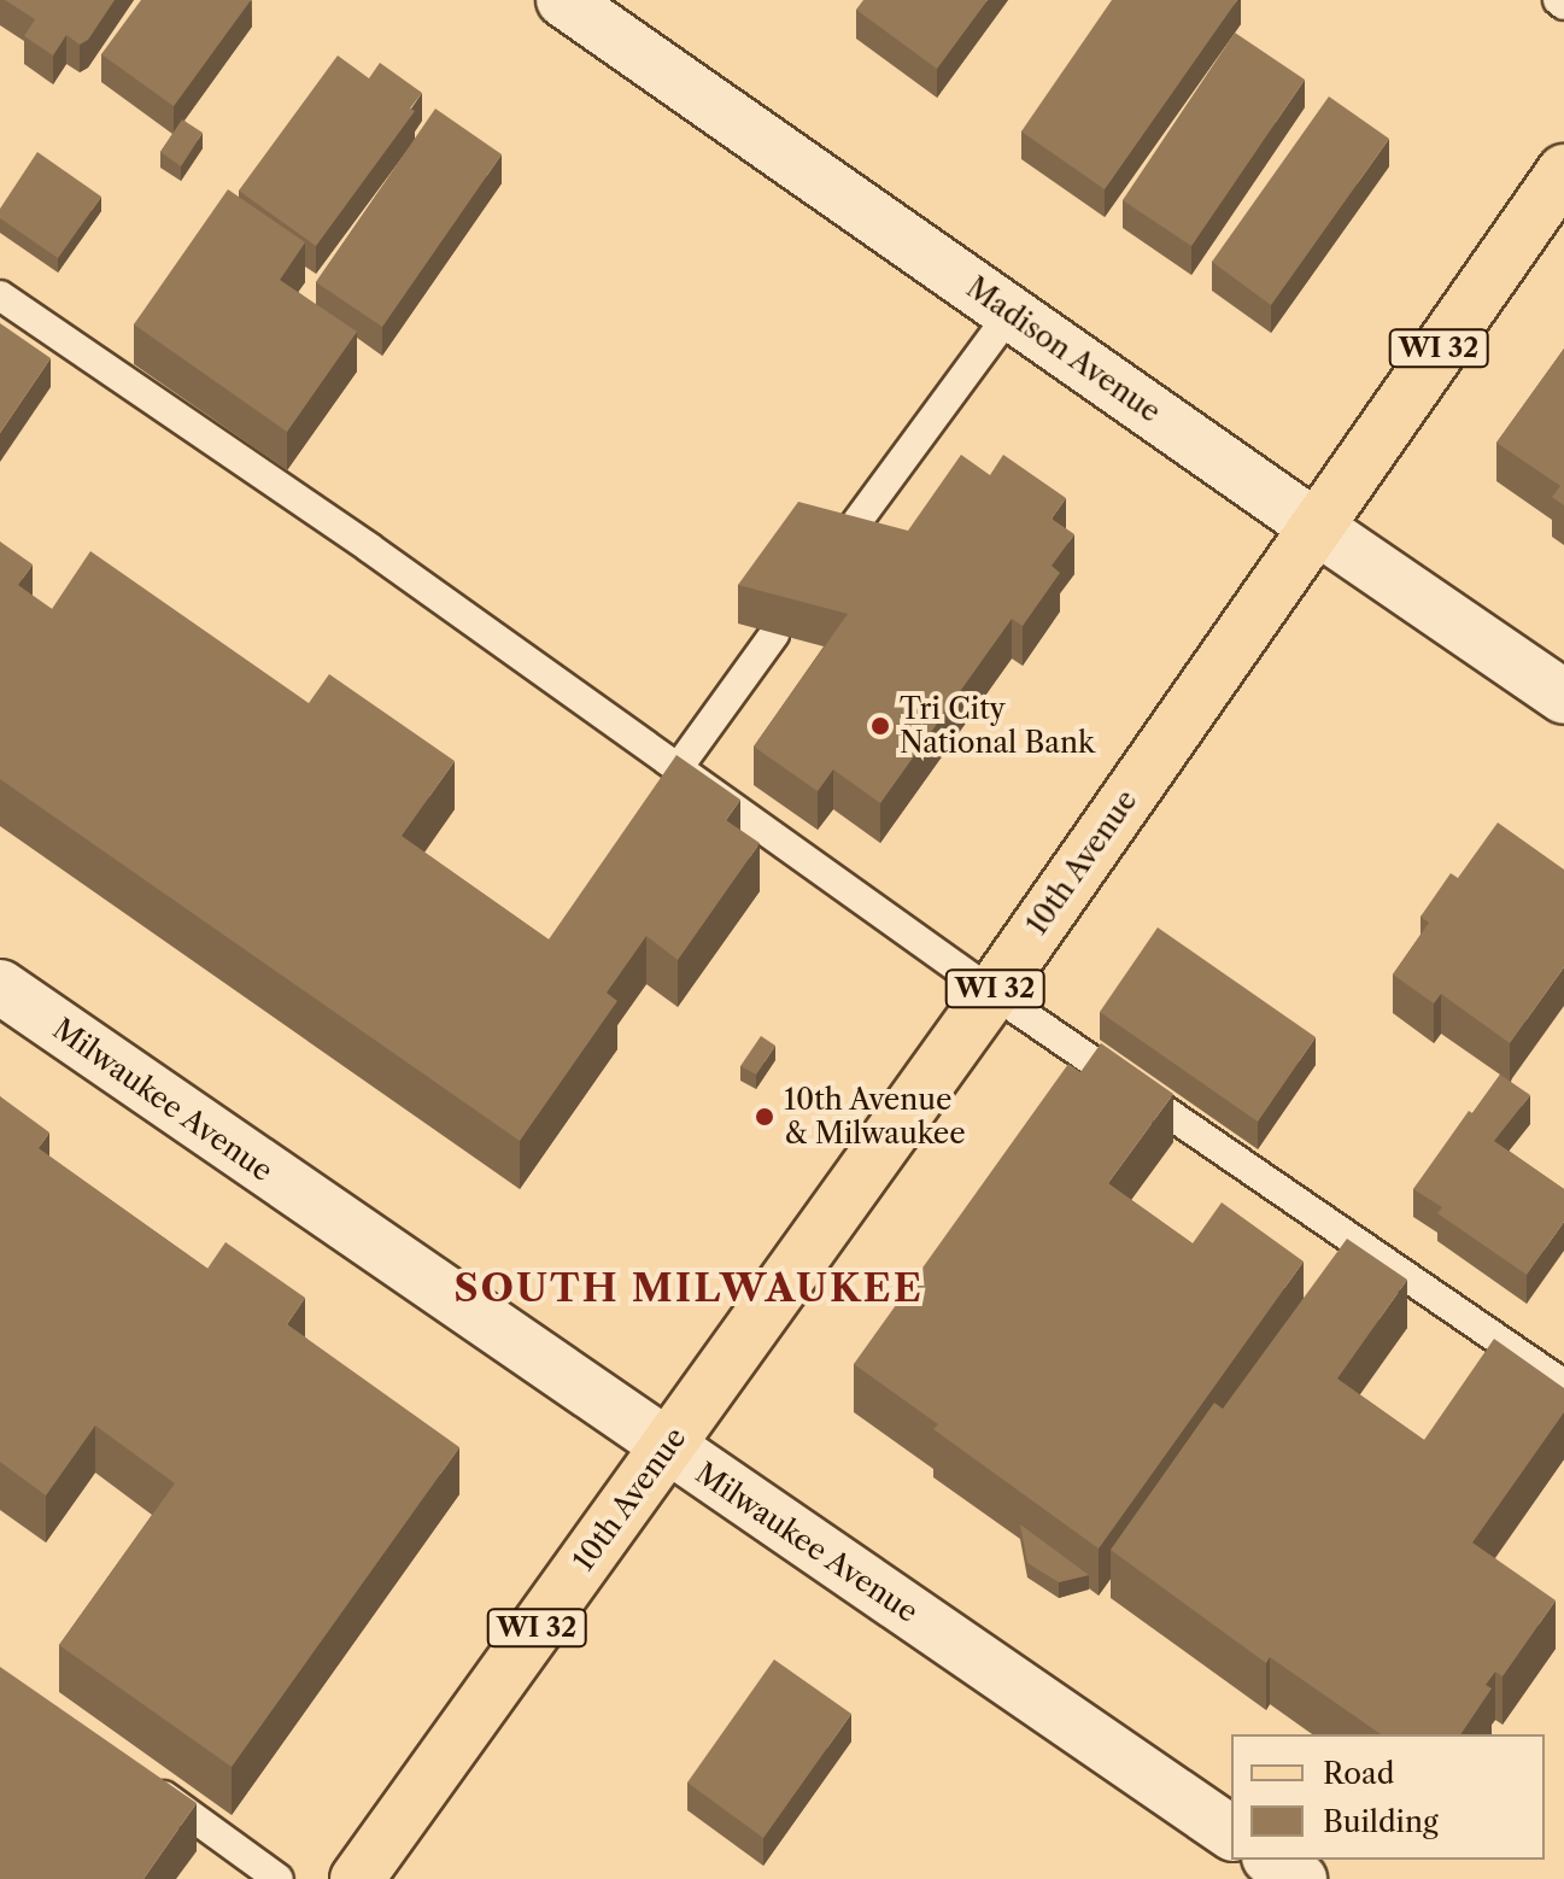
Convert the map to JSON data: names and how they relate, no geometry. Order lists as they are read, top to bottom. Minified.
{"streets":{"main road":["WI 32","10th Avenue"],"street":["Madison Avenue","Milwaukee Avenue"]},"crossings":[["Madison Avenue","10th Avenue"],["10th Avenue","Milwaukee Avenue"]],"districts":["SOUTH MILWAUKEE"],"places":["Tri City National Bank","10th Avenue & Milwaukee"],"legend":["Road","Building"]}
